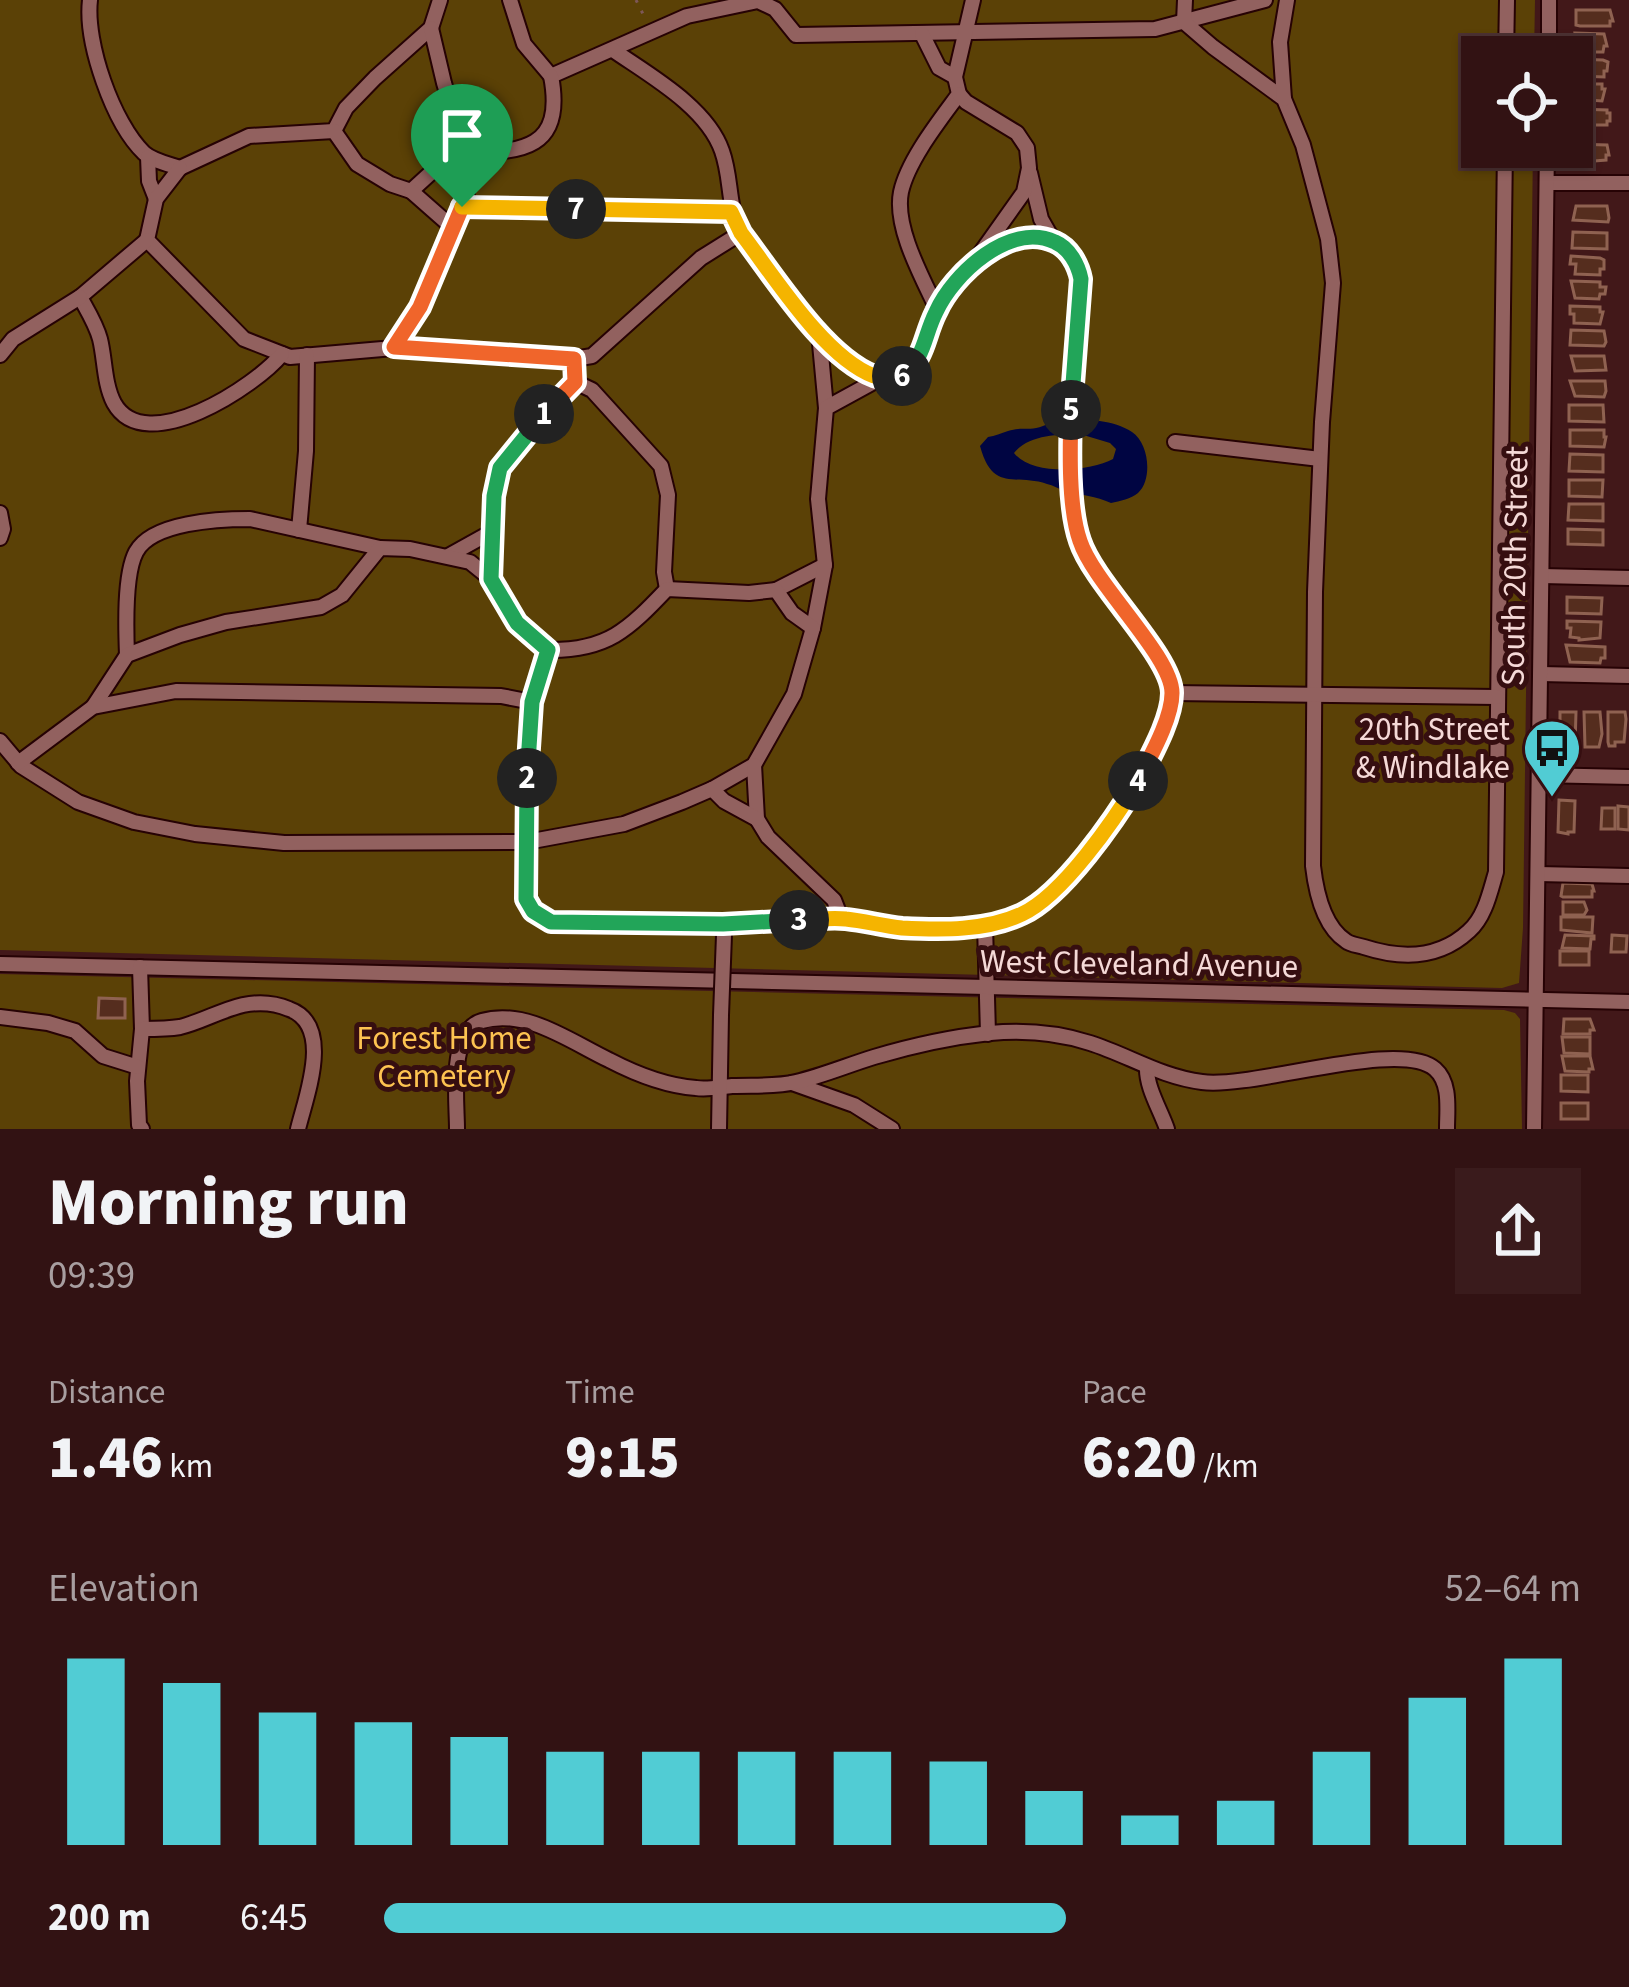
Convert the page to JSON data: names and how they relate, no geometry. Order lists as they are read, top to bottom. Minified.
{"streets":{"street":["South 20th Street","West Cleveland Avenue"]},"crossings":[["South 20th Street","West Cleveland Avenue"]],"parks":["Forest Home Cemetery"],"places":{"bus stop":["20th Street & Windlake"]},"page":{"pins":["7","6","5","1","2","4","3"],"heading":["Morning run","09:39"],"stats":[["Distance","1.46 km"],["Time","9:15"],["Pace","6:20 /km"]],"chart":["Elevation","52–64 m"],"list":[{"name":"200 m","note":"6:45"}]}}
